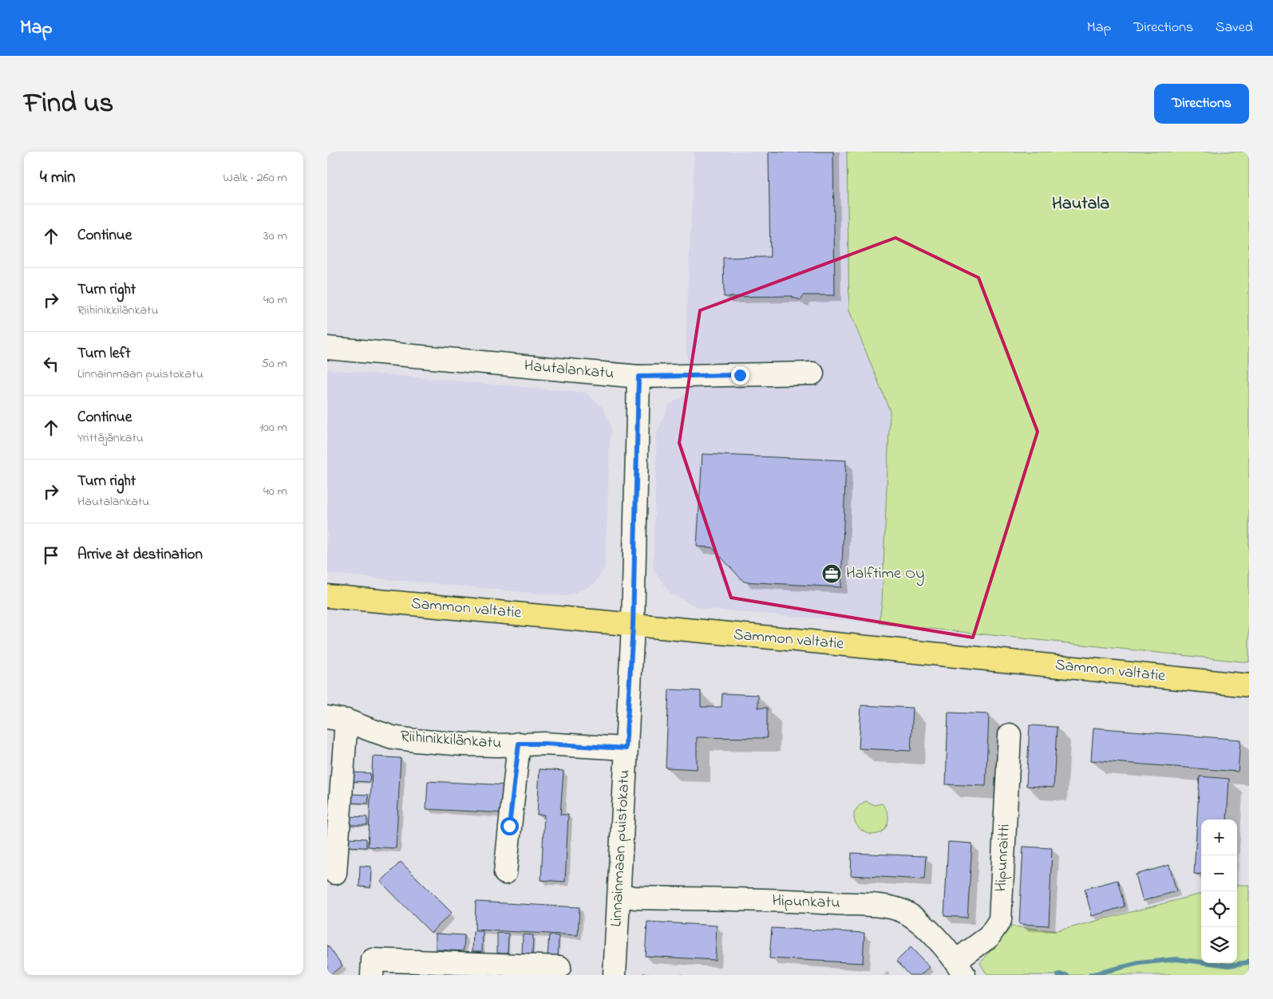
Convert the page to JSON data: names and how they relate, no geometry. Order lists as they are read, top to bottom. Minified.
{"streets":{"main road":["Sammon valtatie"],"street":["Hautalankatu","Riihinikkilänkatu","Linnainmaan puistokatu","Hipunraitti","Hipunkatu"]},"crossings":[["Hautalankatu","Linnainmaan puistokatu"],["Sammon valtatie","Linnainmaan puistokatu"],["Riihinikkilänkatu","Linnainmaan puistokatu"],["Linnainmaan puistokatu","Hipunkatu"],["Hipunraitti","Hipunkatu"]],"districts":["Hautala"],"places":{"office":["Halftime Oy"]},"page":{"header":"Map","nav":["Map","Directions","Saved"],"title":"Find us","buttons":"Directions","heading":["4 min","Walk · 260 m"],"list":[["Continue","30 m"],["Turn right","Riihinikkilänkatu","40 m"],["Turn left","Linnainmaan puistokatu","50 m"],["Continue","Yrittäjänkatu","100 m"],["Turn right","Hautalankatu","40 m"],"Arrive at destination"],"map_buttons":["+","−"]}}
